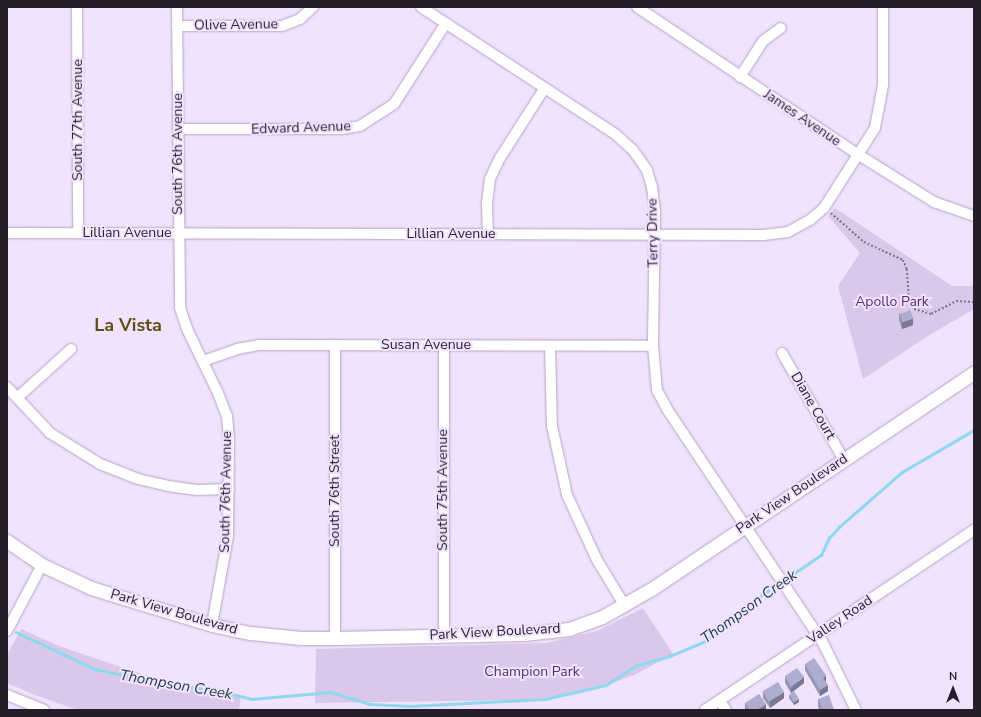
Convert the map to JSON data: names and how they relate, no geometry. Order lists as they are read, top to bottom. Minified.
{"streets":{"street":["Olive Avenue","James Avenue","South 77th Avenue","Edward Avenue","South 76th Avenue","Lillian Avenue","Terry Drive","Susan Avenue","Diane Court","South 75th Avenue","South 76th Street","Park View Boulevard","Valley Road"]},"crossings":[["Olive Avenue","South 76th Avenue"],["James Avenue","Lillian Avenue"],["South 77th Avenue","Lillian Avenue"],["Edward Avenue","South 76th Avenue"],["Edward Avenue","Terry Drive"],["South 76th Avenue","Lillian Avenue"],["South 76th Avenue","Susan Avenue"],["South 76th Avenue","Park View Boulevard"],["Lillian Avenue","Terry Drive"],["Terry Drive","Susan Avenue"],["Terry Drive","Park View Boulevard"],["Terry Drive","Valley Road"],["Susan Avenue","South 75th Avenue"],["Susan Avenue","South 76th Street"],["Diane Court","Park View Boulevard"],["South 75th Avenue","Park View Boulevard"],["South 76th Street","Park View Boulevard"]],"districts":["La Vista"],"water":["Thompson Creek"],"parks":["Apollo Park","Champion Park"],"north":"top"}
